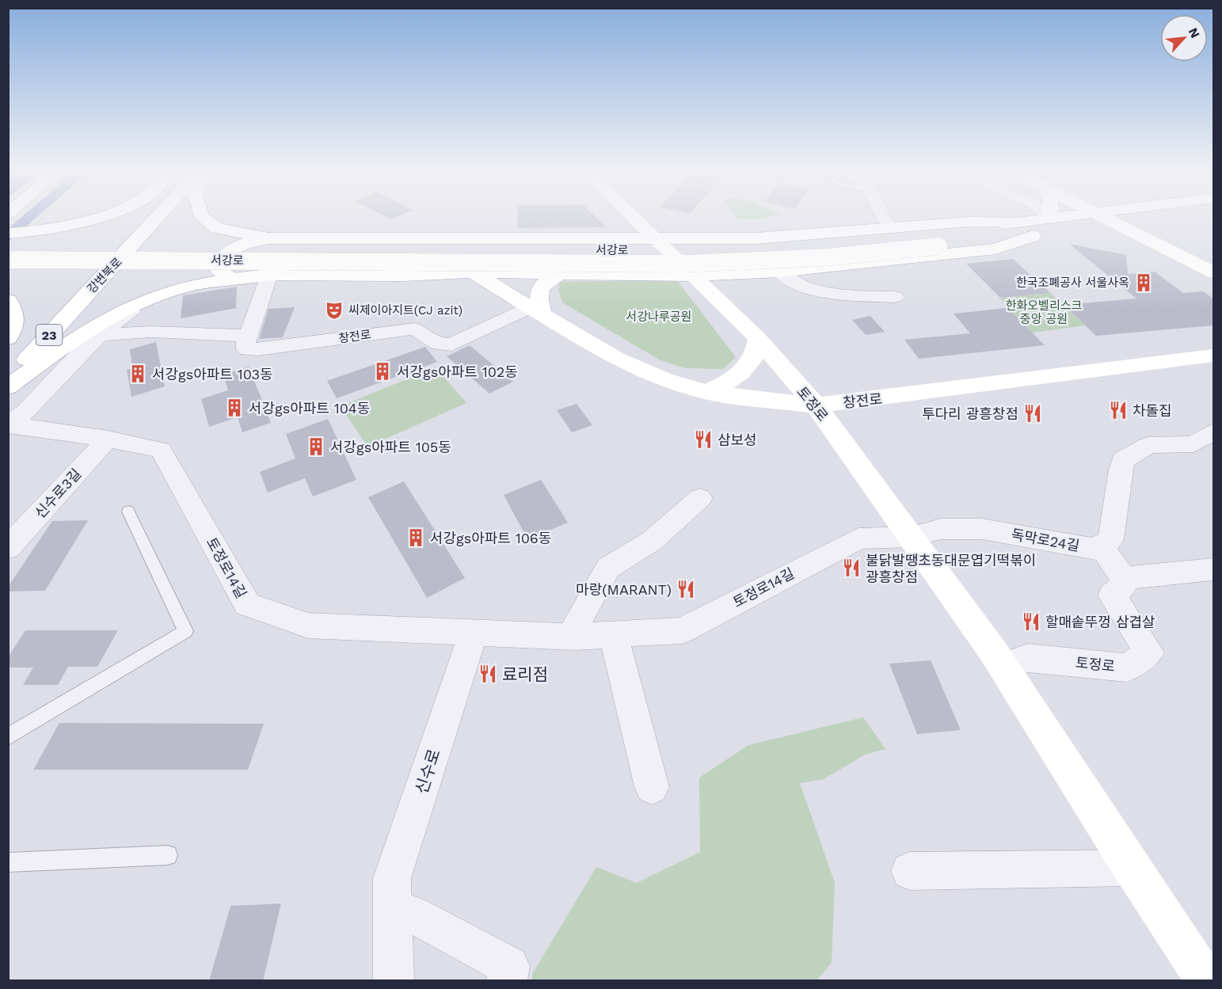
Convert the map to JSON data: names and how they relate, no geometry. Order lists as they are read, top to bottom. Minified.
{"streets":{"main road":["서강로","강변북로","23","창전로","토정로"],"street":["신수로3길","독막로24길","토정로14길","신수로"]},"crossings":[["창전로","토정로"],["토정로","독막로24길"],["토정로","토정로14길"],["신수로3길","토정로14길"],["독막로24길","토정로14길"],["토정로14길","신수로"]],"parks":["한화오벨리스크 중앙 공원","서강나루공원"],"places":{"building":["한국조폐공사 서울사옥","서강gs아파트 102동","서강gs아파트 103동","서강gs아파트 104동","서강gs아파트 105동","서강gs아파트 106동"],"theatre":["씨제이아지트(CJ azit)"],"restaurant":["차돌집","투다리 광흥창점","삼보성","불닭발땡초동대문엽기떡볶이 광흥창점","마랑(MARANT)","할매솥뚜껑 삼겹살","료리점"]},"north":"top right"}
